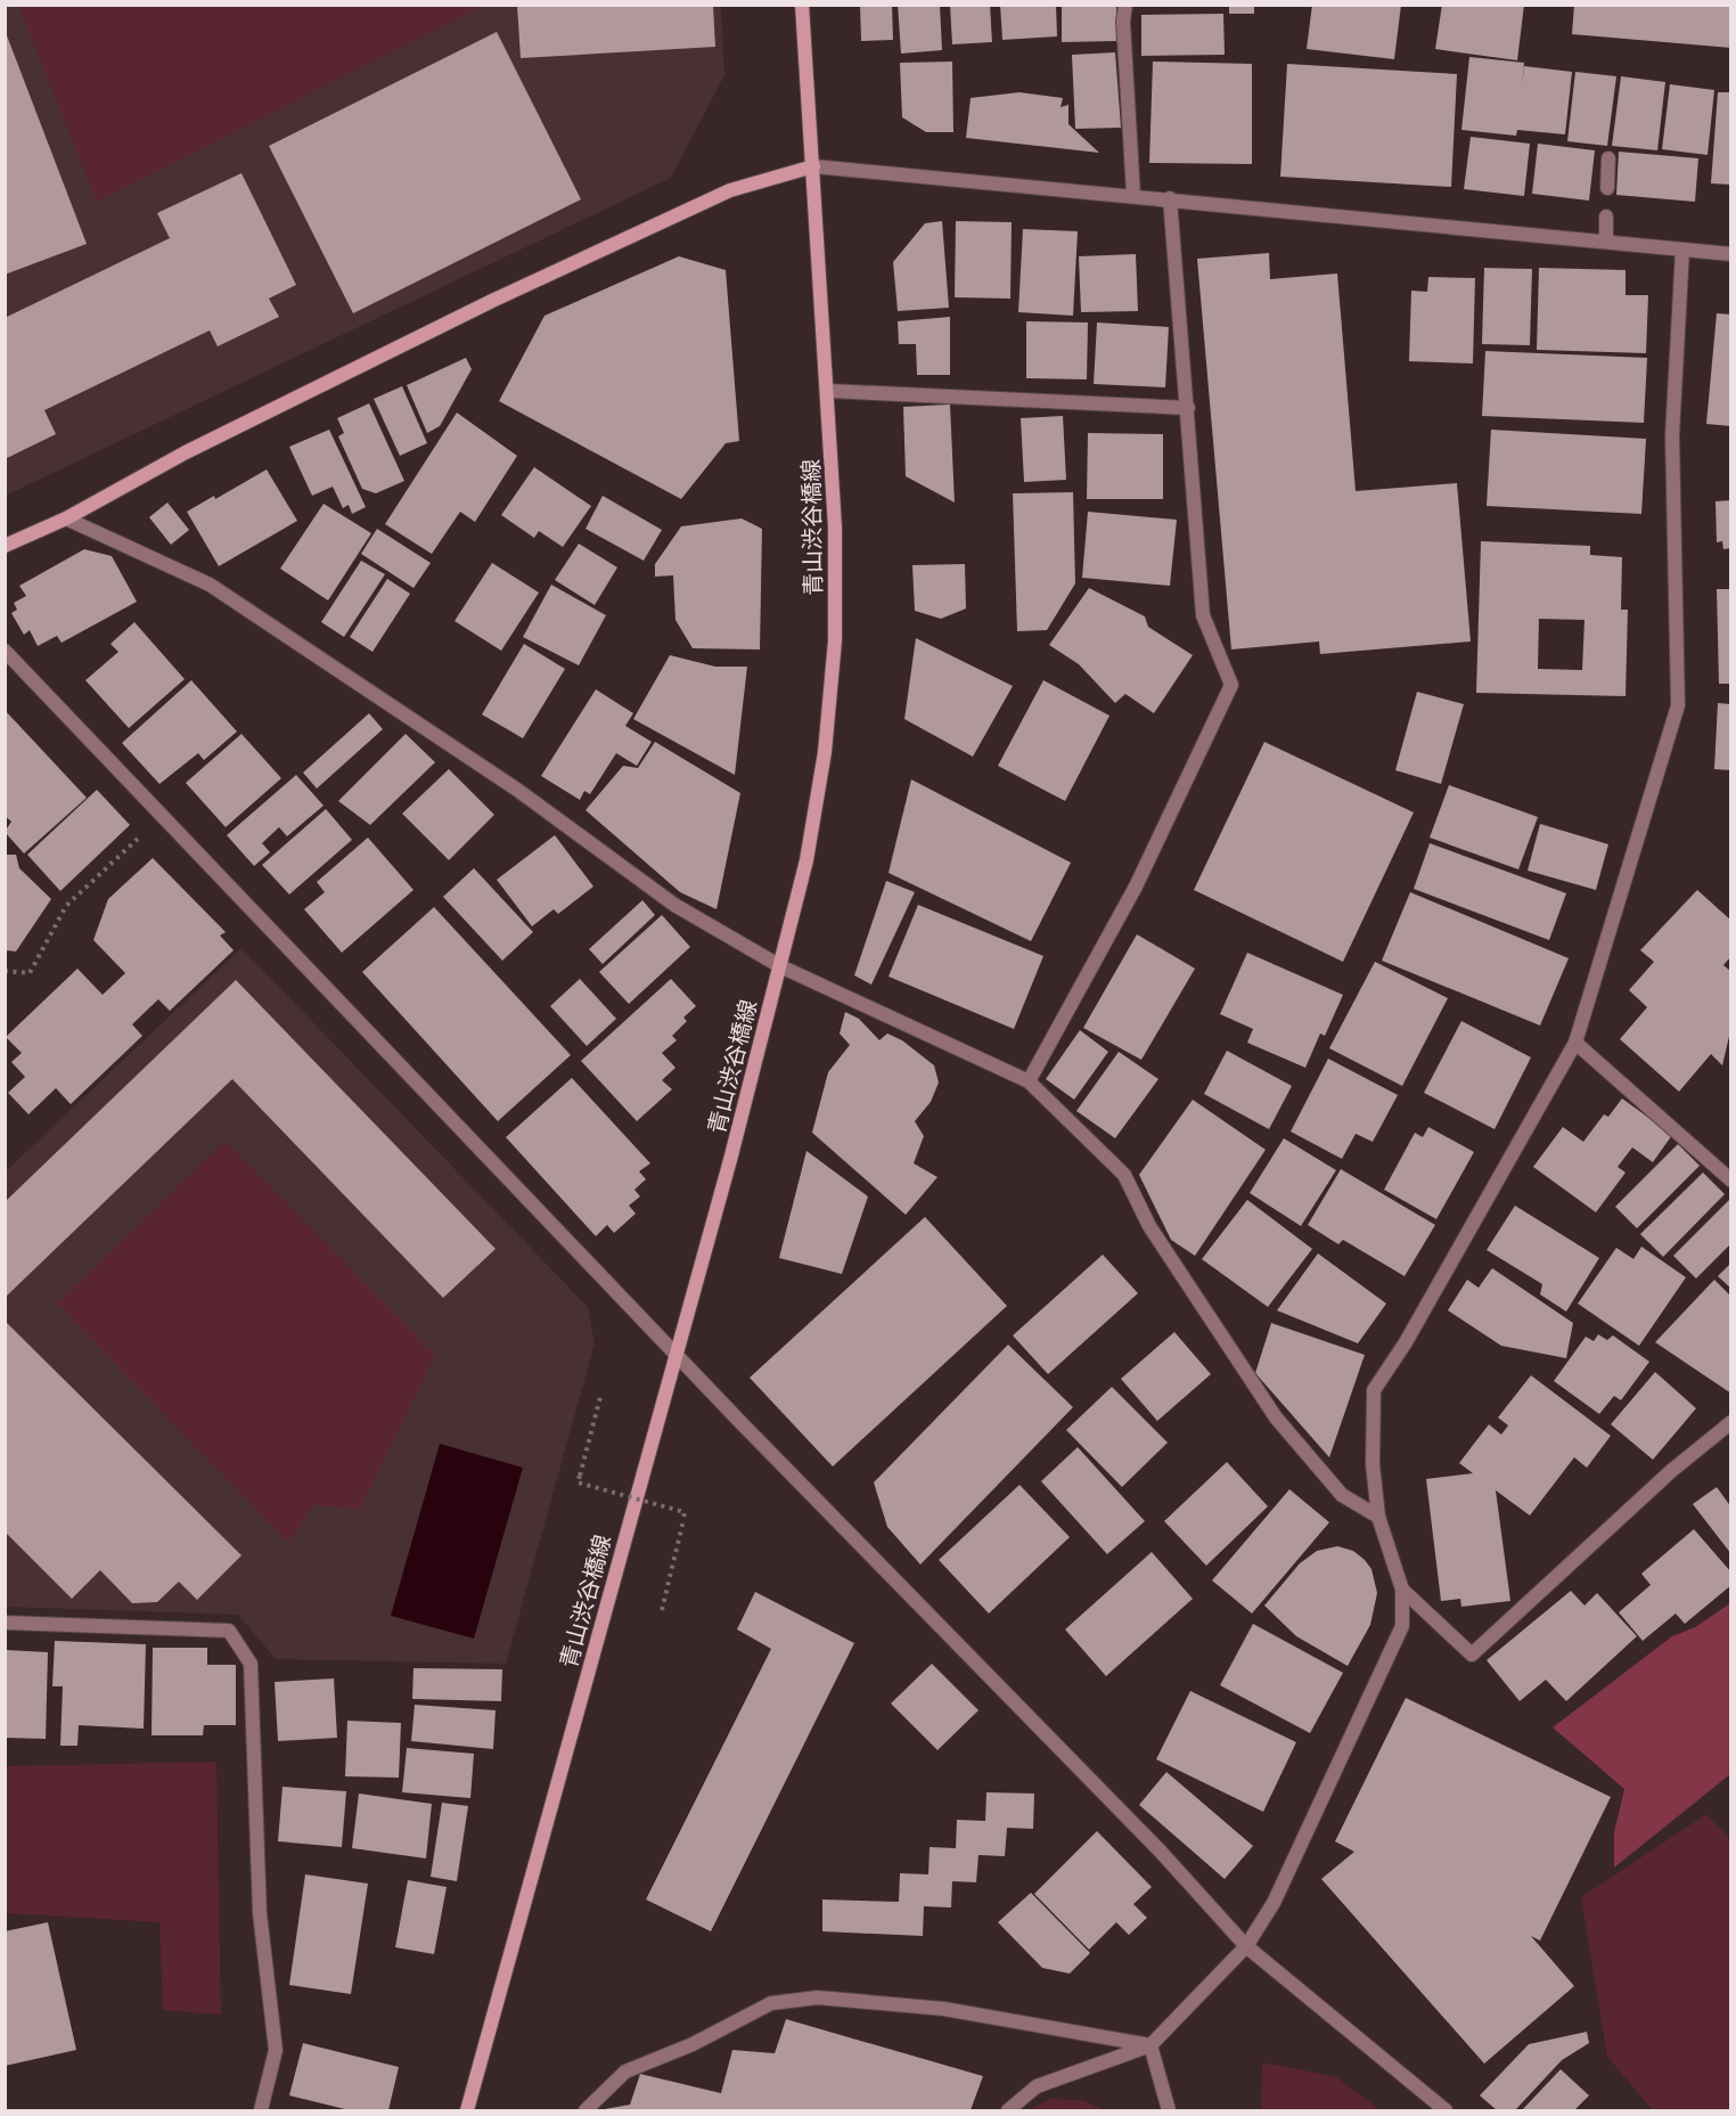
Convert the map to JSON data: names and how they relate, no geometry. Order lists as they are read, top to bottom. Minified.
{"streets":{"street":["青山渋谷橋線"]}}
